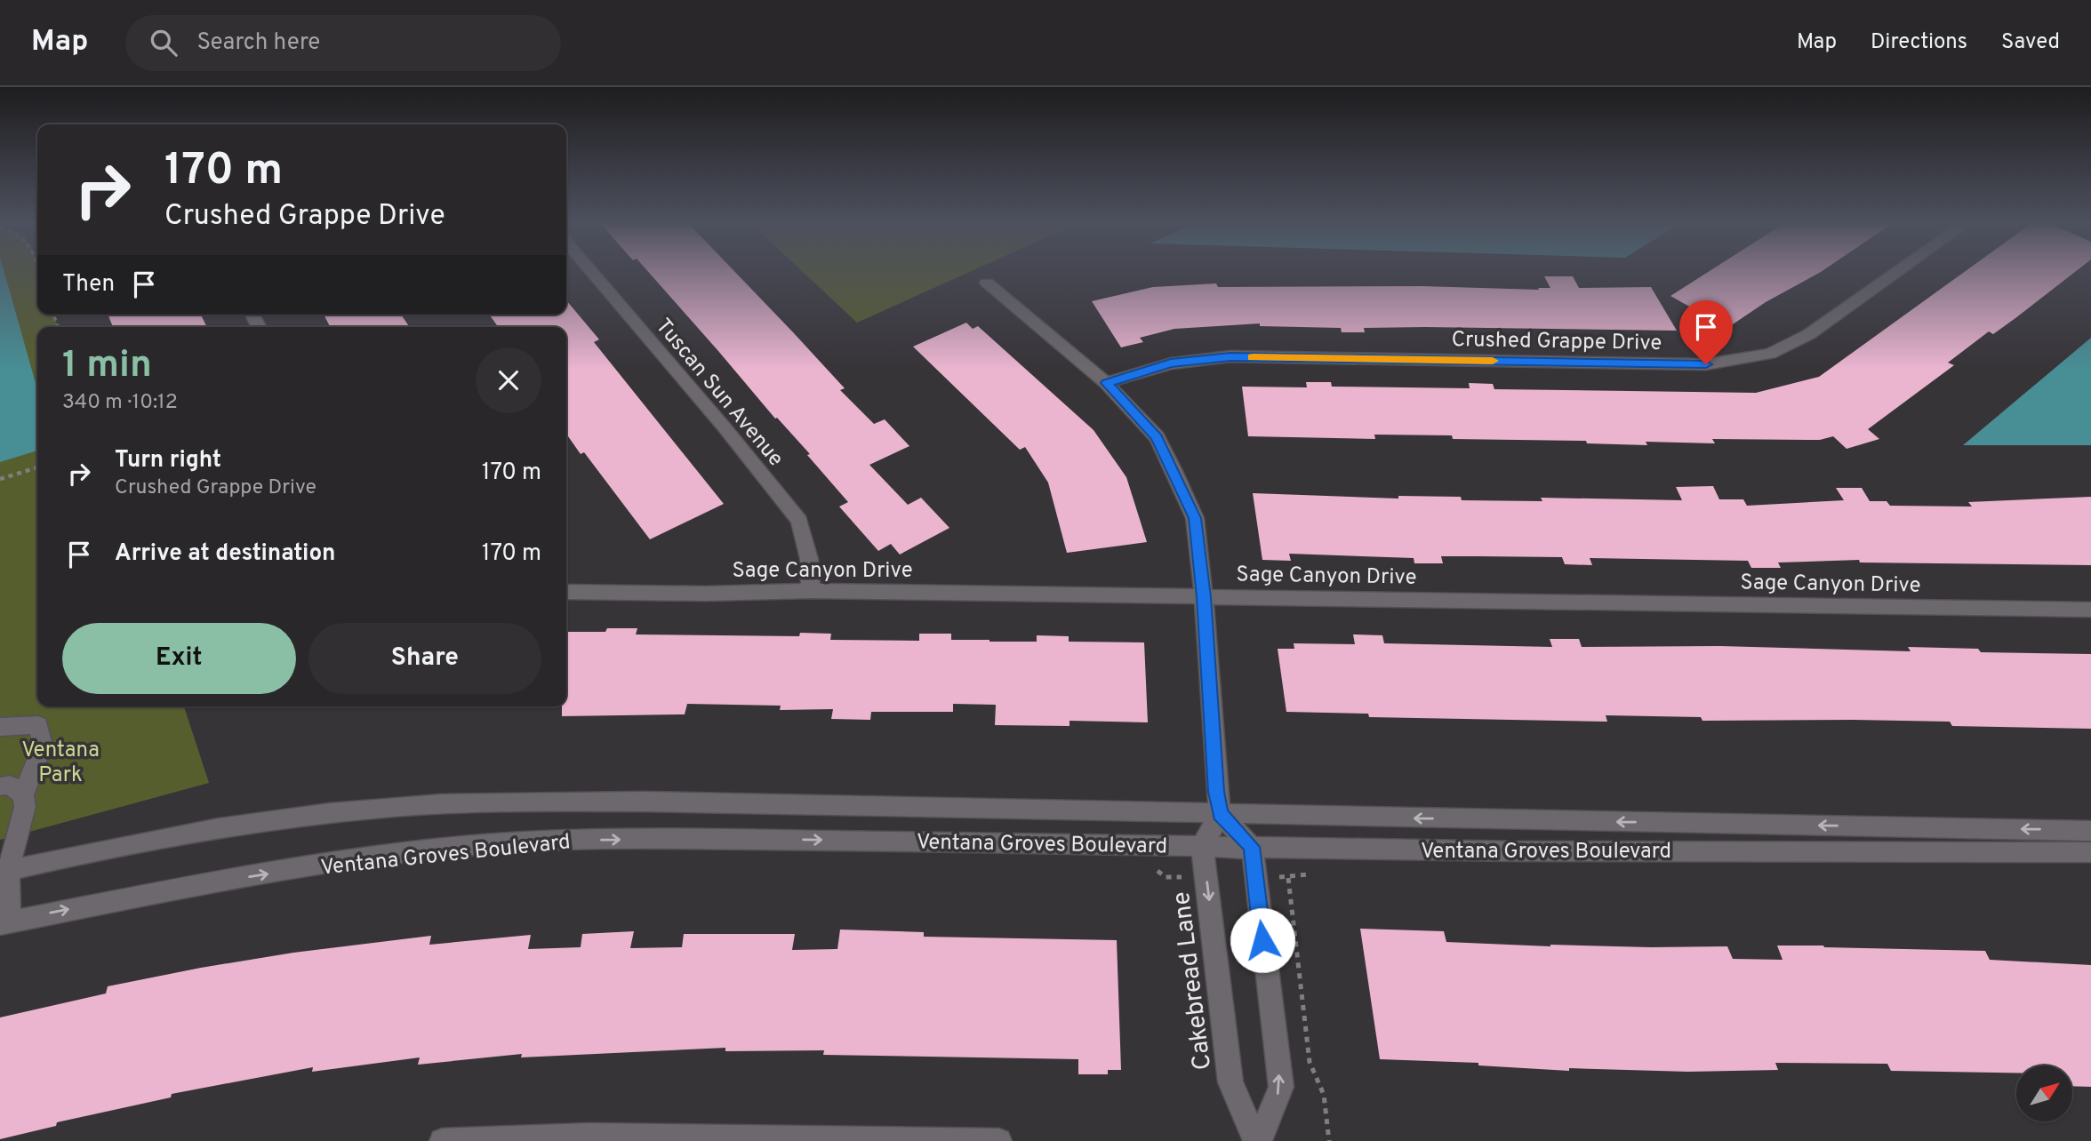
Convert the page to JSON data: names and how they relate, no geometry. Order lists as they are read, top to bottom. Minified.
{"streets":{"street":["Crushed Grappe Drive","Tuscan Sun Avenue","Sage Canyon Drive","Ventana Groves Boulevard","Cakebread Lane"]},"crossings":[["Tuscan Sun Avenue","Sage Canyon Drive"],["Ventana Groves Boulevard","Cakebread Lane"]],"parks":["Ventana Park"],"north":"top right","page":{"header":"Map","search":"Search here","nav":["Map","Directions","Saved"],"turn":["170 m","Crushed Grappe Drive"],"then":"Then","heading":["1 min","340 m · 10:12"],"list":[{"name":"Turn right","note":"Crushed Grappe Drive","value":"170 m"},{"name":"Arrive at destination","value":"170 m"}],"buttons":["Exit","Share"]}}
